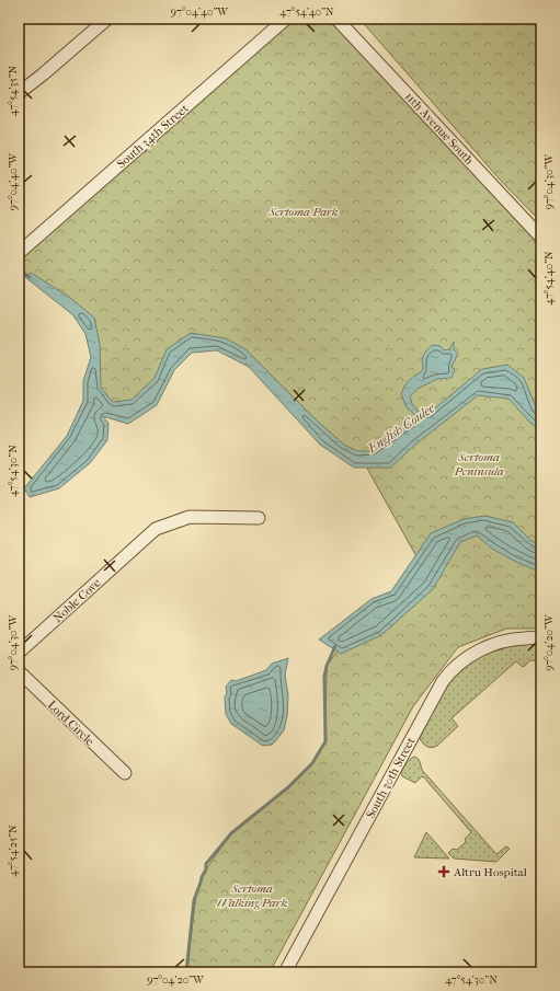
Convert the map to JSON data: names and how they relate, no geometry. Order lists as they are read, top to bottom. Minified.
{"streets":{"street":["11th Avenue South","South 34th Street","Noble Cove","Lord Circle","South 30th Street"]},"water":["English Coulee"],"parks":["Sertoma Park","Sertoma Peninsula","Sertoma Walking Park"],"places":{"health":["Altru Hospital"]},"coordinates":["97°04'40\"W","47°54'40\"N","47°54'35\"N","97°04'30\"W","47°54'30\"N","97°04'20\"W","47°54'25\"N"]}
